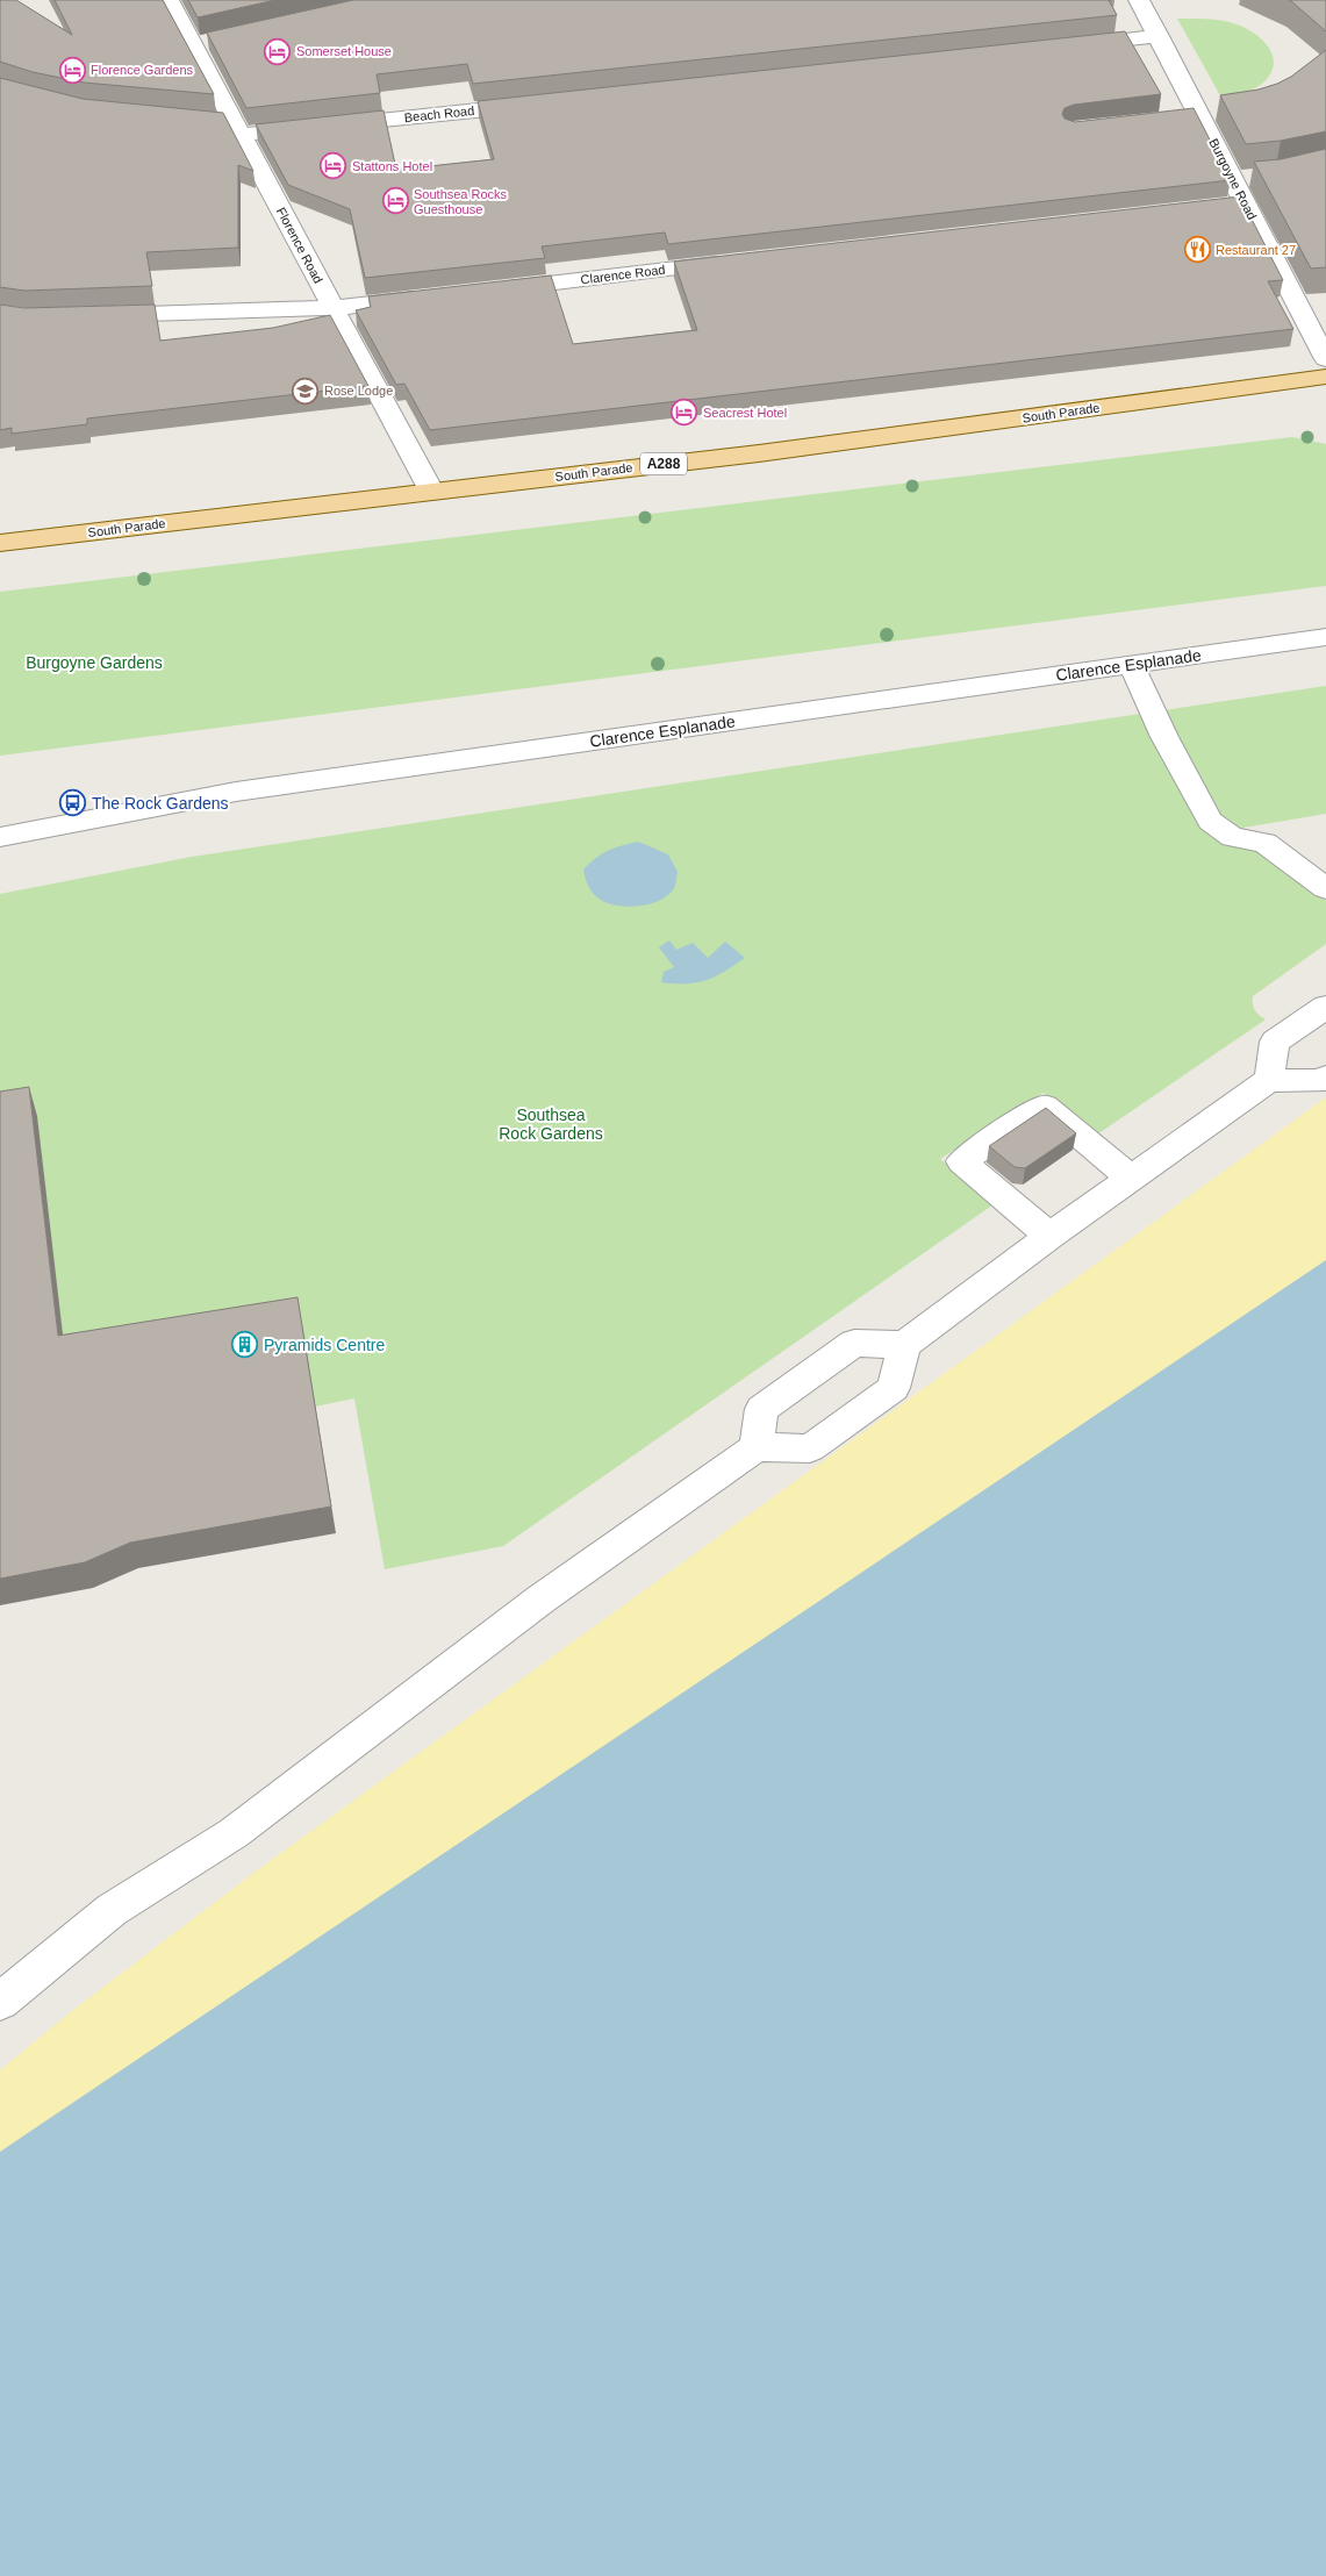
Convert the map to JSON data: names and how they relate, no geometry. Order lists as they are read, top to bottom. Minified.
{"streets":{"main road":["South Parade","A288"],"street":["Beach Road","Burgoyne Road","Florence Road","Clarence Road","Clarence Esplanade"]},"crossings":[["Beach Road","Florence Road"],["Florence Road","South Parade"]],"parks":["Burgoyne Gardens","Southsea Rock Gardens"],"places":{"hotel":["Somerset House","Florence Gardens","Stattons Hotel","Southsea Rocks Guesthouse","Seacrest Hotel"],"restaurant":["Restaurant 27"],"school or university":["Rose Lodge"],"bus stop":["The Rock Gardens"],"building":["Pyramids Centre"]}}
